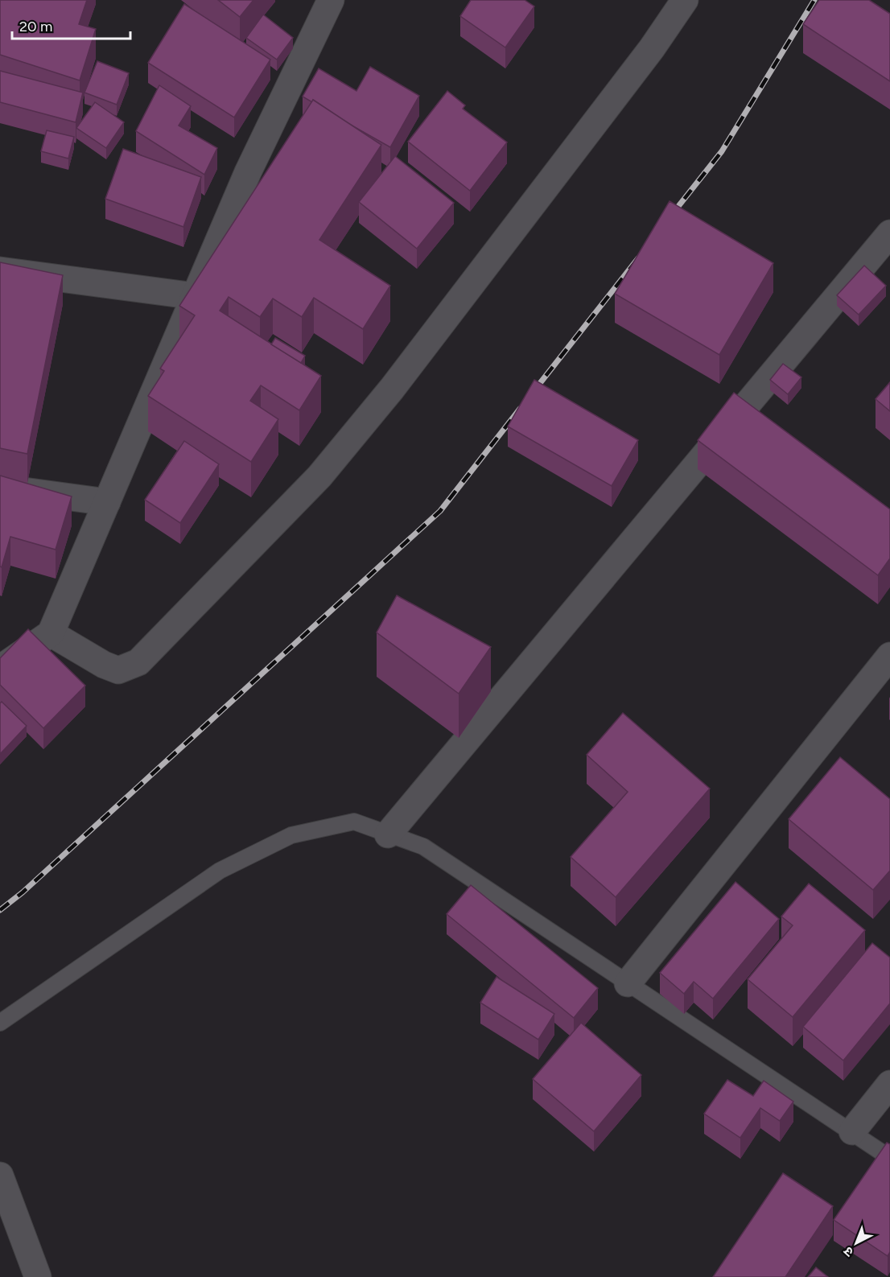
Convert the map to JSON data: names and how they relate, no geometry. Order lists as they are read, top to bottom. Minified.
{"scale_bar":"20 m","north":"bottom left"}
